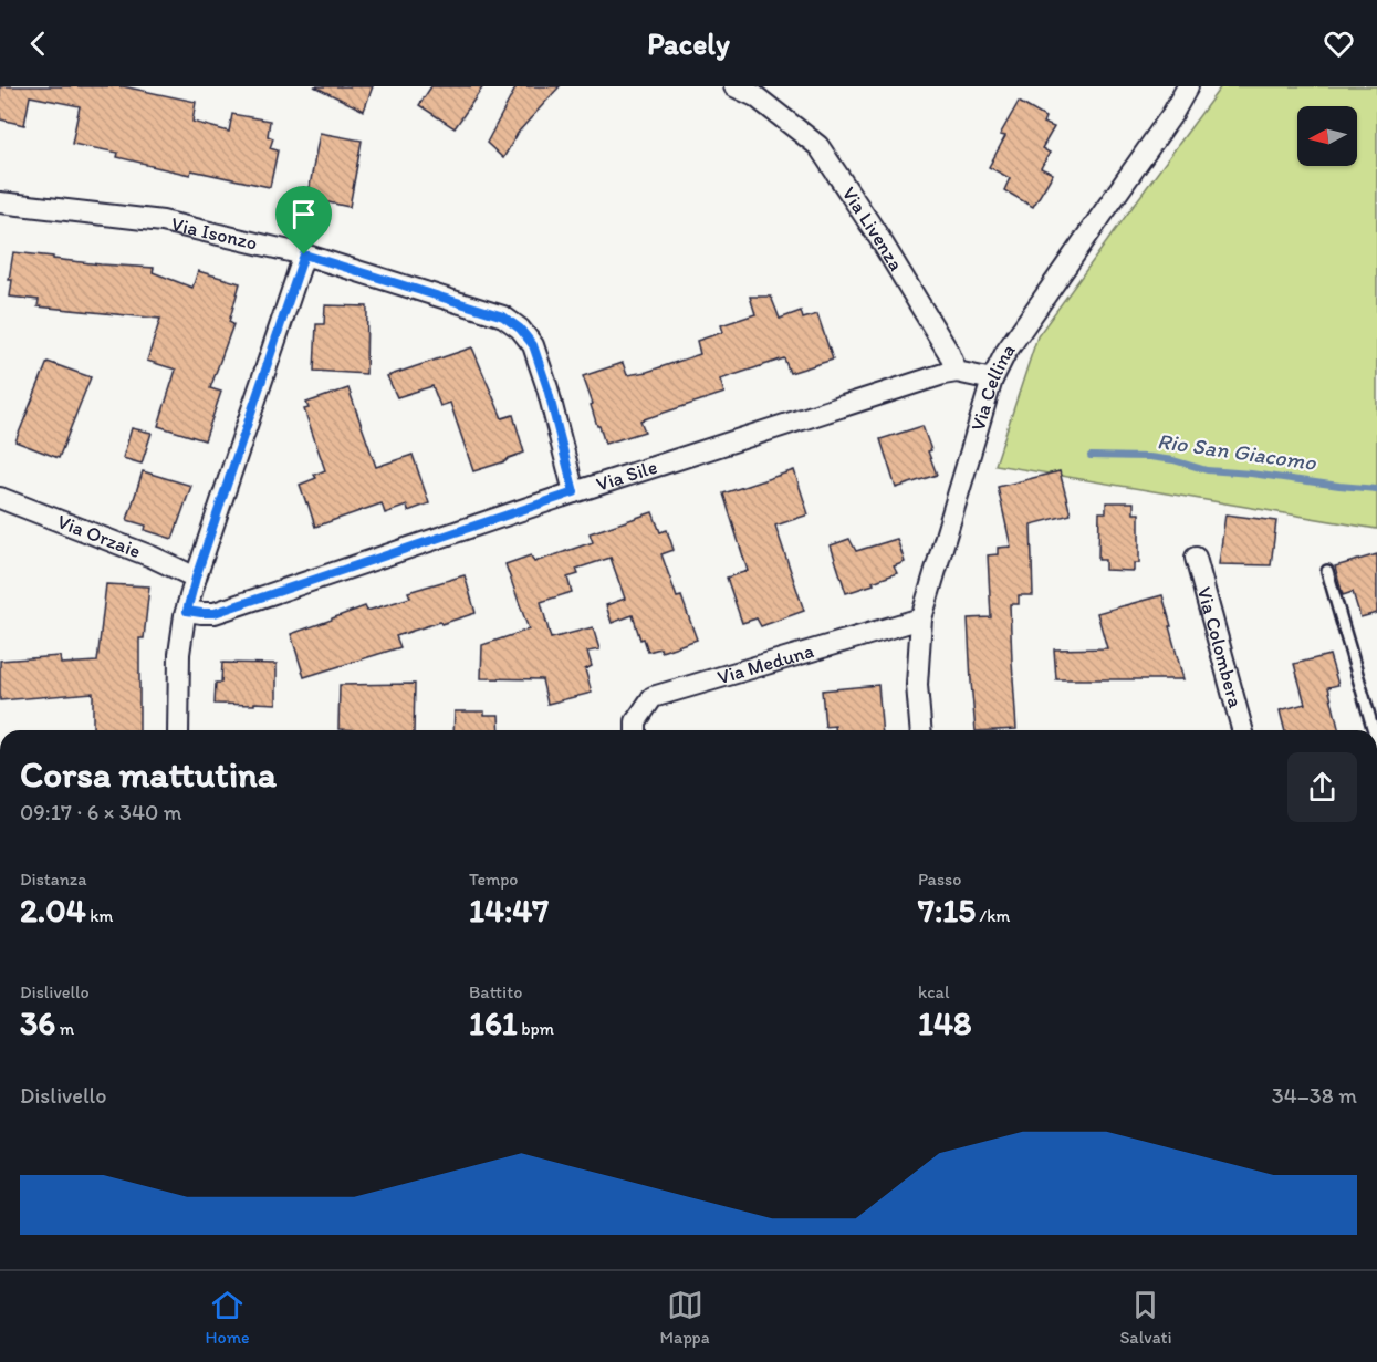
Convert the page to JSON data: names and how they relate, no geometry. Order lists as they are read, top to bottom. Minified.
{"streets":{"street":["Via Livenza","Via Isonzo","Via Cellina","Via Sile","Via Orzaie","Via Colombera","Via Meduna"]},"crossings":[["Via Livenza","Via Sile"],["Via Isonzo","Via Sile"],["Via Cellina","Via Meduna"]],"water":["Rio San Giacomo"],"north":"left","page":{"header":"Pacely","heading":["Corsa mattutina","09:17 · 6 × 340 m"],"stats":[["Distanza","2.04 km"],["Tempo","14:47"],["Passo","7:15 /km"],["Dislivello","36 m"],["Battito","161 bpm"],["kcal","148"]],"chart":["Dislivello","34–38 m"],"tabs":["Home","Mappa","Salvati"]}}
